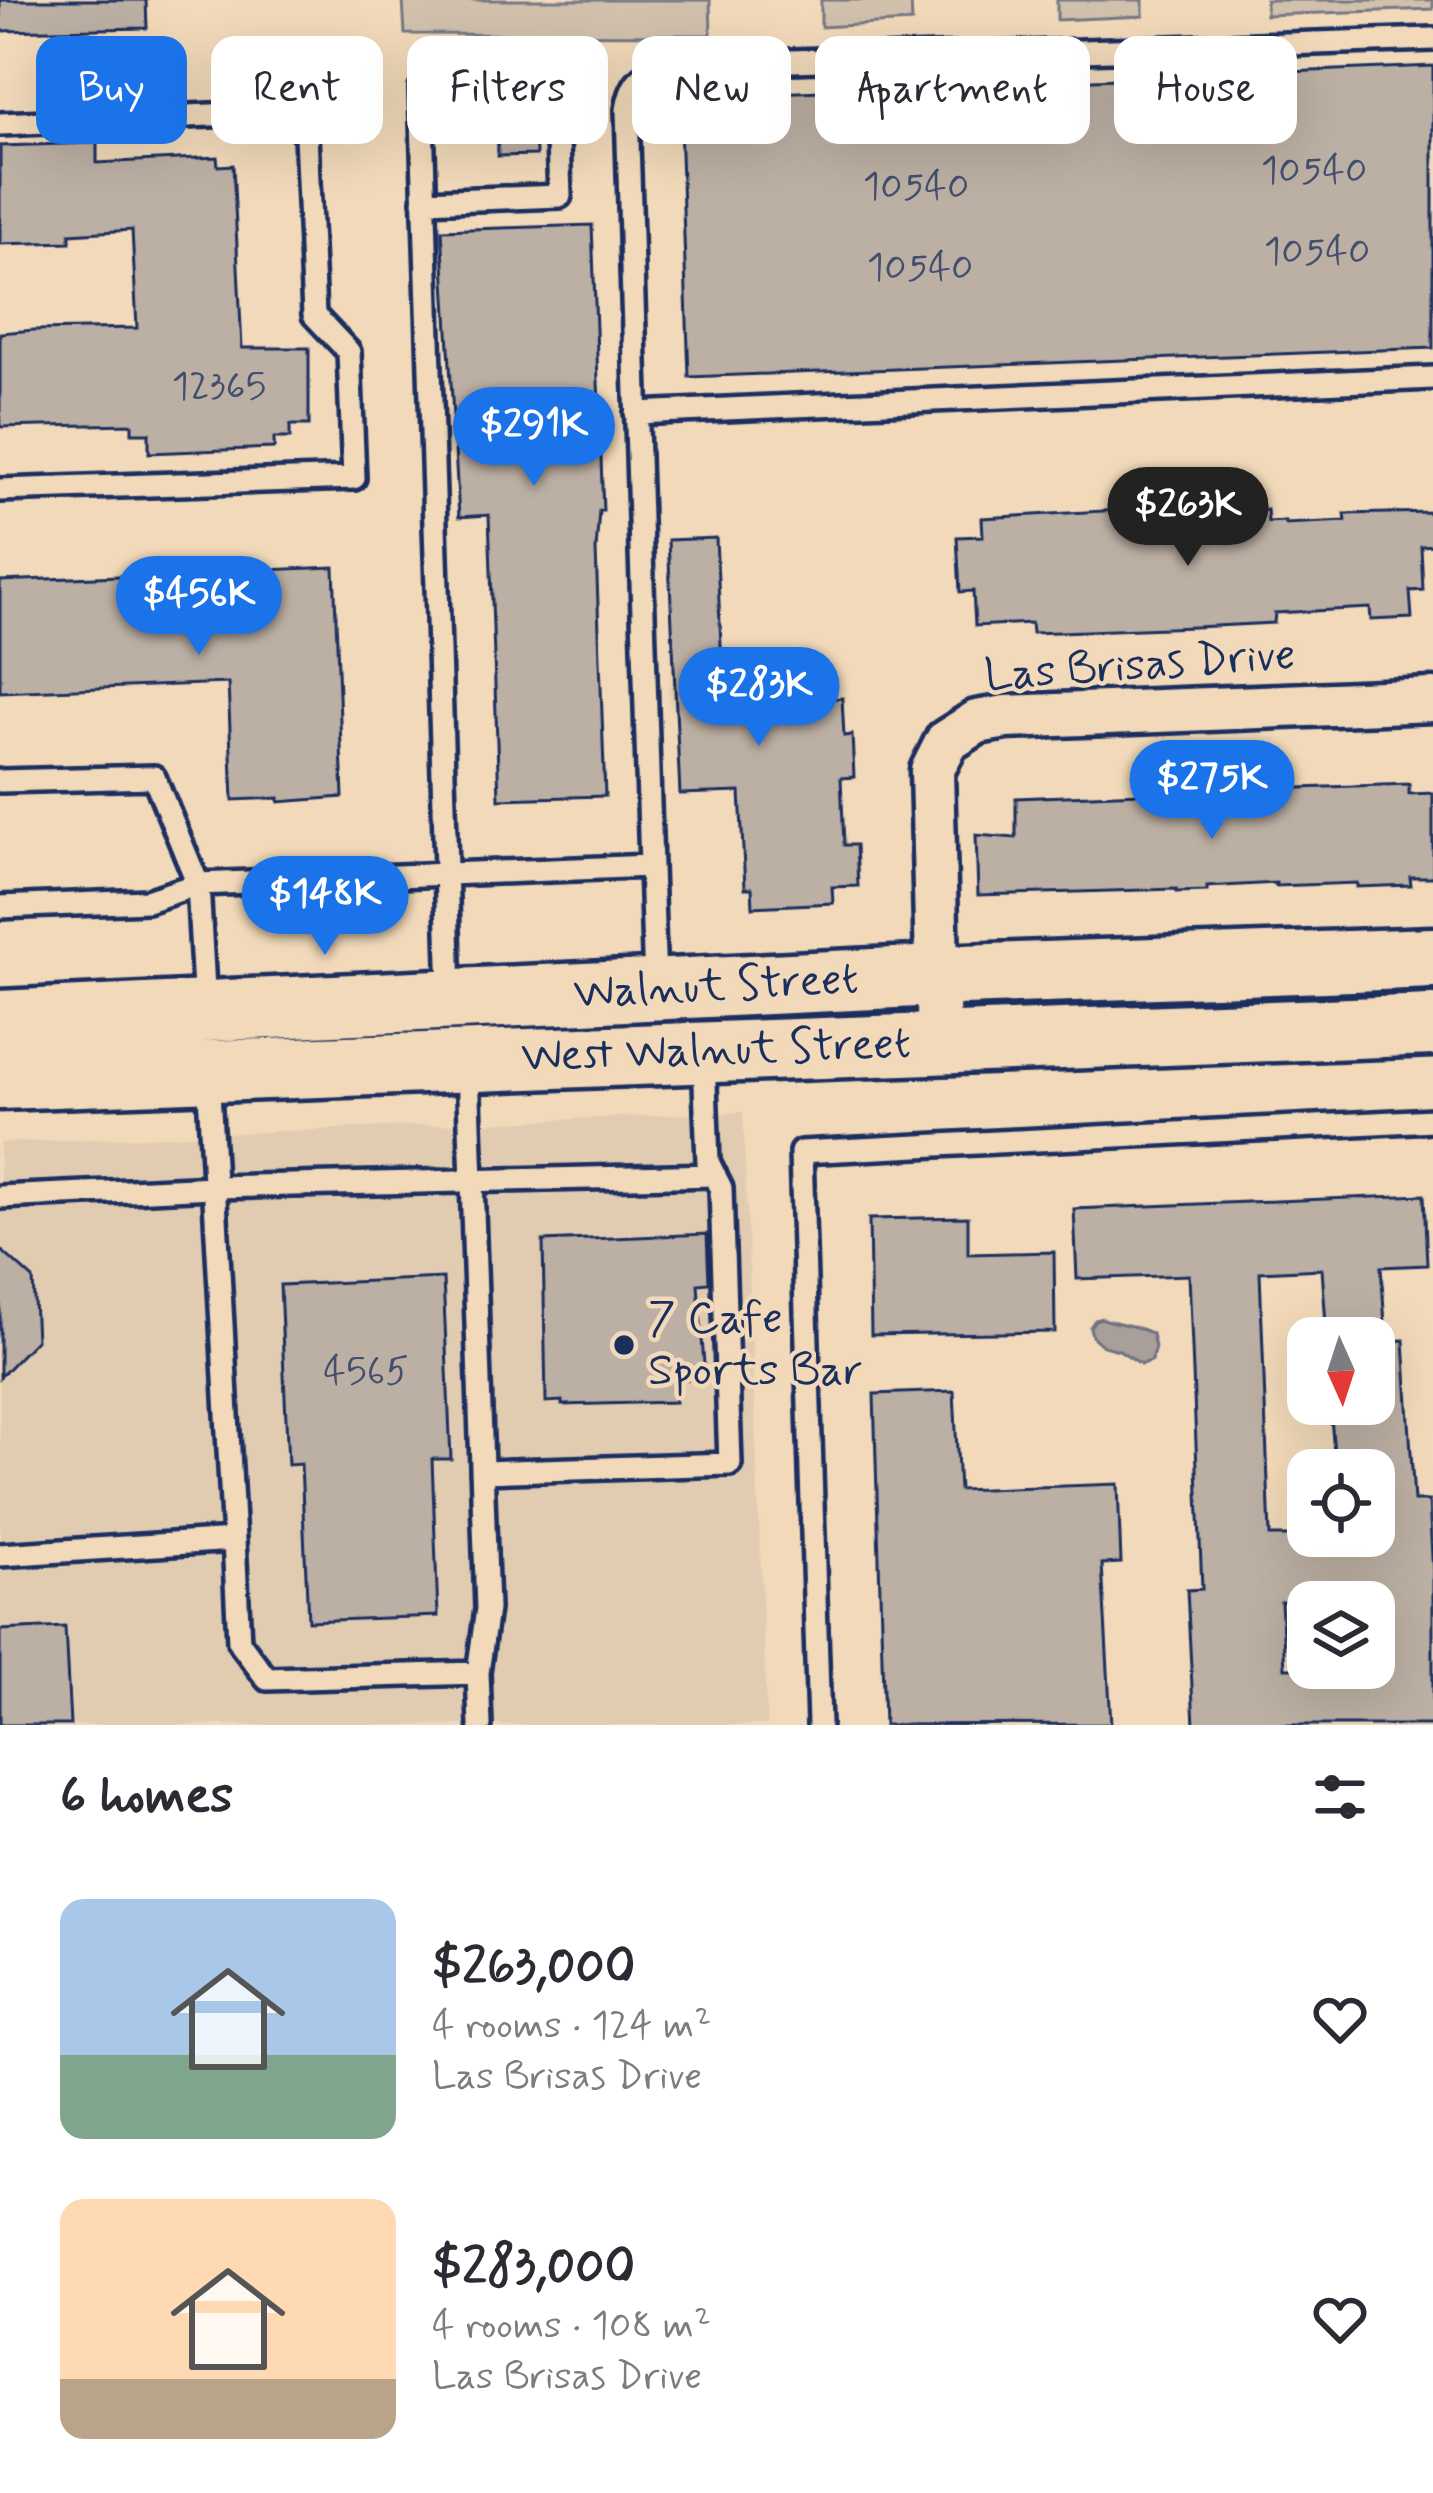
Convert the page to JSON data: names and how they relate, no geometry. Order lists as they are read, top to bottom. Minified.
{"streets":{"main road":["Walnut Street","West Walnut Street"],"street":["Las Brisas Drive"]},"crossings":[["Las Brisas Drive","Walnut Street"],["Las Brisas Drive","West Walnut Street"],["Walnut Street","West Walnut Street"]],"places":["7 Cafe Sports Bar"],"house_numbers":["10540","10540","10540","10540","12365","4565"],"north":"bottom","page":{"chip":["Buy","Rent","Filters","New","Apartment","House"],"price":["$291K","$263K","$456K","$283K","$275K","$148K"],"heading":"6 homes","list":[{"name":"$263,000","note":"4 rooms · 124 m² · Las Brisas Drive"},{"name":"$283,000","note":"4 rooms · 108 m² · Las Brisas Drive"}]}}
